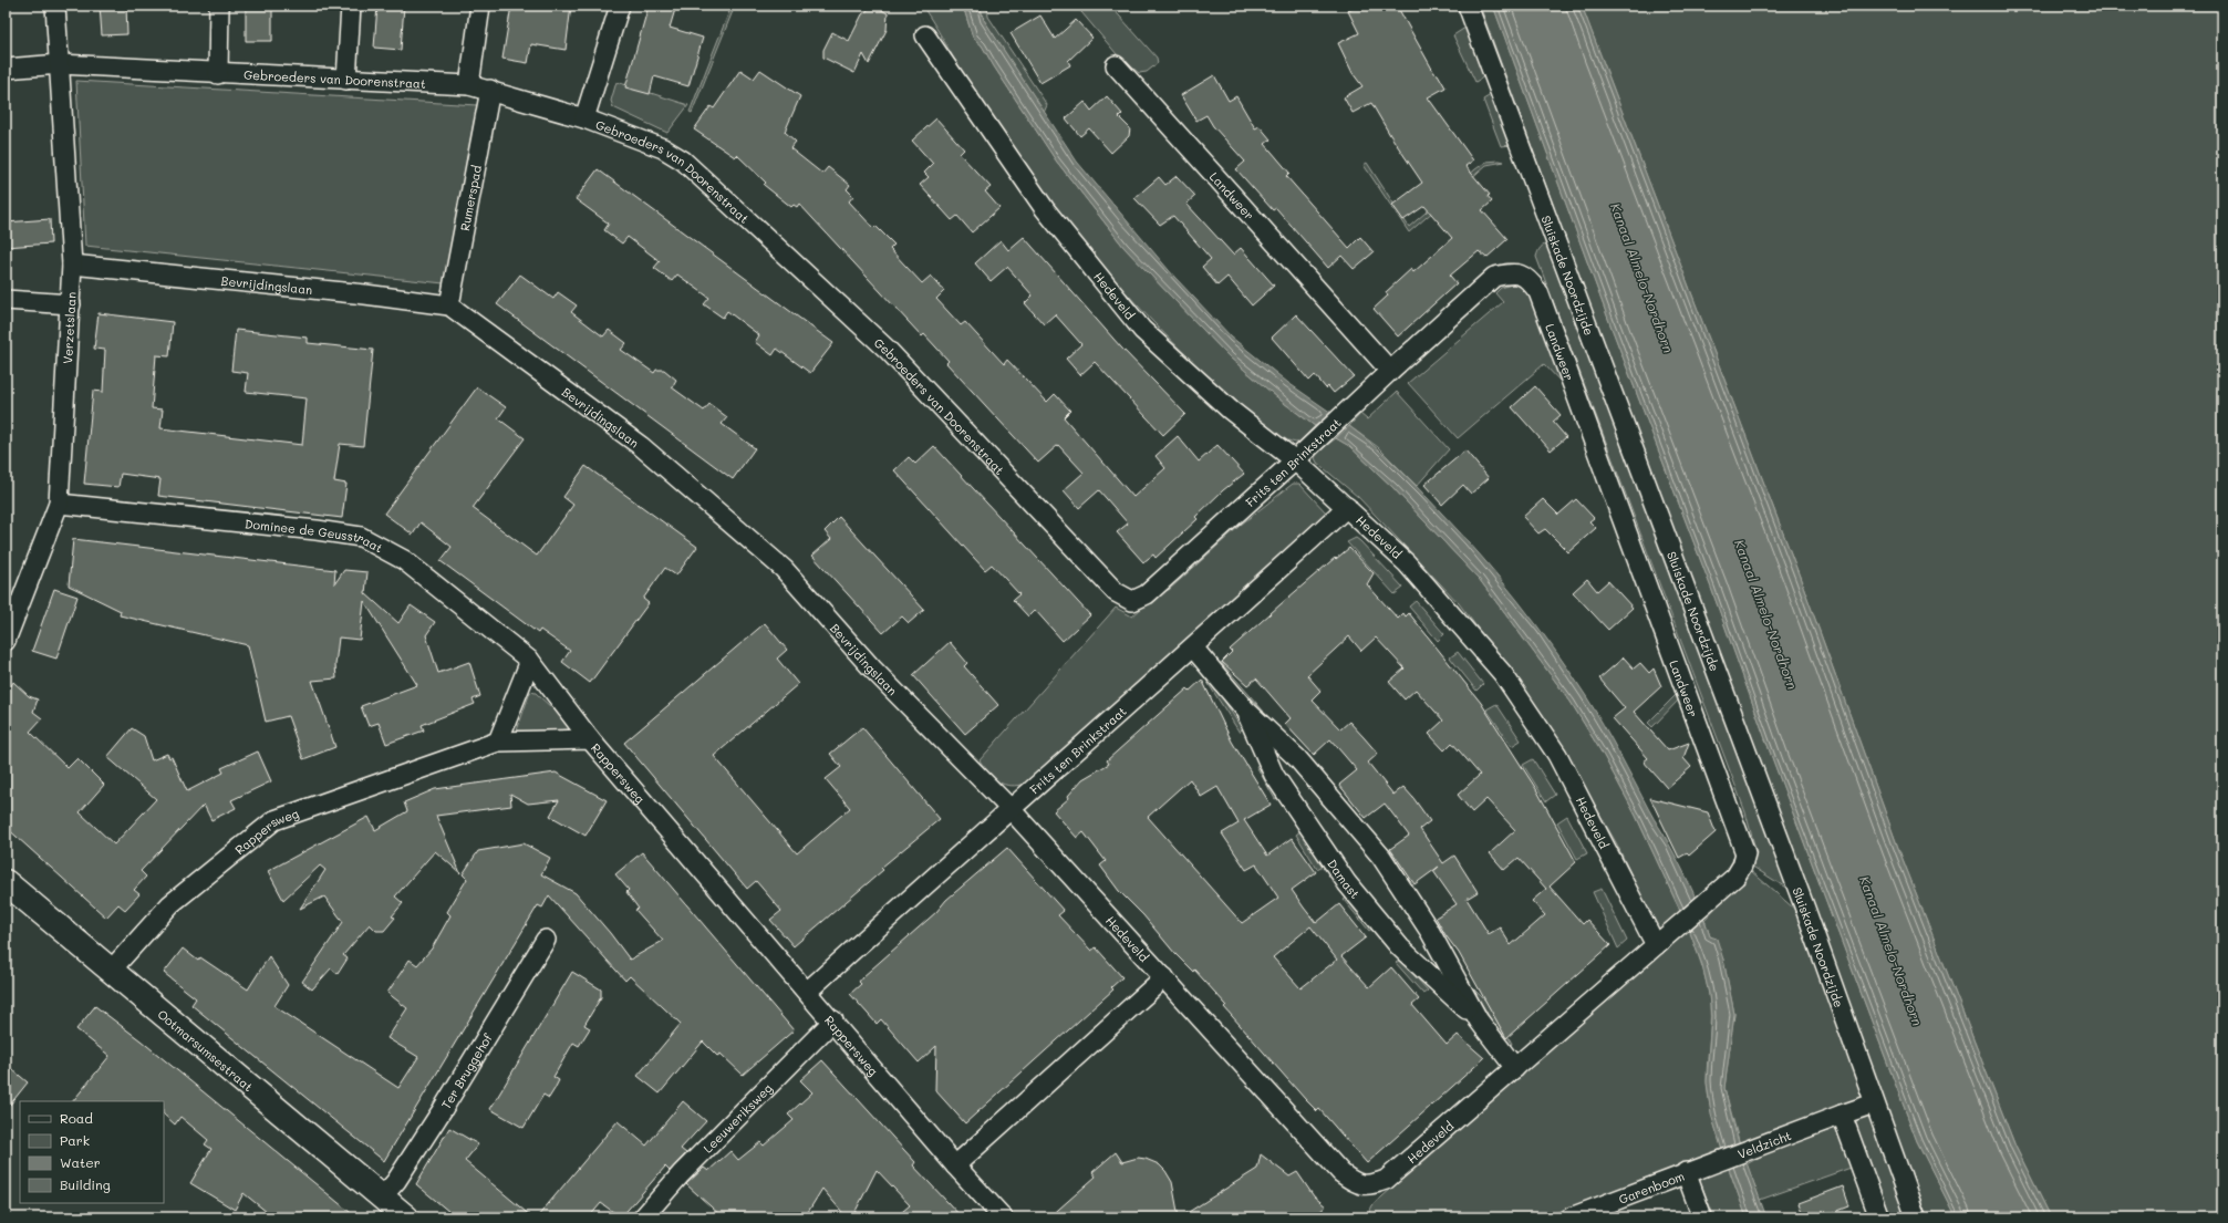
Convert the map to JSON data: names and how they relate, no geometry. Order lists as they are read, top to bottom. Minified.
{"streets":{"street":["Gebroeders van Doorenstraat","Landweer","Rumerspad","Sluiskade Noordzijde","Bevrijdingslaan","Hedeveld","Verzetslaan","Frits ten Brinkstraat","Dominee de Geusstraat","Rappersweg","Damast","Ootmarsumsestraat","Ter Bruggehof","Leeuweriksweg","Veldzicht","Garenboom"]},"crossings":[["Gebroeders van Doorenstraat","Rumerspad"],["Gebroeders van Doorenstraat","Verzetslaan"],["Gebroeders van Doorenstraat","Frits ten Brinkstraat"],["Landweer","Hedeveld"],["Landweer","Frits ten Brinkstraat"],["Rumerspad","Bevrijdingslaan"],["Sluiskade Noordzijde","Veldzicht"],["Bevrijdingslaan","Hedeveld"],["Bevrijdingslaan","Verzetslaan"],["Bevrijdingslaan","Frits ten Brinkstraat"],["Hedeveld","Frits ten Brinkstraat"],["Hedeveld","Damast"],["Verzetslaan","Dominee de Geusstraat"],["Frits ten Brinkstraat","Rappersweg"],["Frits ten Brinkstraat","Damast"],["Dominee de Geusstraat","Rappersweg"],["Rappersweg","Ootmarsumsestraat"],["Rappersweg","Leeuweriksweg"],["Ootmarsumsestraat","Ter Bruggehof"],["Veldzicht","Garenboom"]],"water":["Kanaal Almelo-Nordhorn"],"legend":["Road","Park","Water","Building"]}
